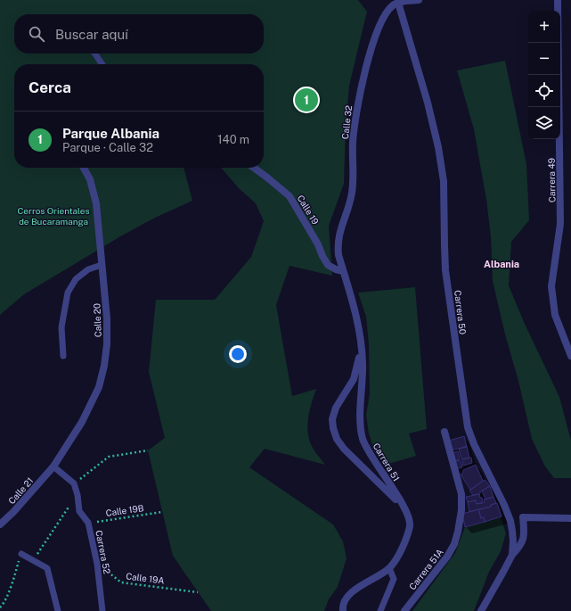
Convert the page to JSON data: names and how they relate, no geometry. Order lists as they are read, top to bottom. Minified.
{"streets":{"street":["Calle 32","Carrera 49","Calle 19","Carrera 50","Calle 20","Carrera 51","Calle 21","Carrera 51A"],"lane":["Carrera 52"],"path":["Calle 19B","Calle 19A"]},"crossings":[["Calle 32","Calle 19"],["Calle 32","Carrera 50"],["Calle 32","Carrera 51"],["Calle 19","Carrera 51"],["Calle 20","Calle 21"],["Calle 19B","Carrera 52"],["Carrera 52","Calle 19A"]],"districts":["Albania"],"parks":["Cerros Orientales de Bucaramanga"],"page":{"map_buttons":["+","−"],"search":"Buscar aquí","heading":"Cerca","pins":"1","list":[{"mark":"1","name":"Parque Albania","note":"Parque · Calle 32","value":"140 m"}]}}
